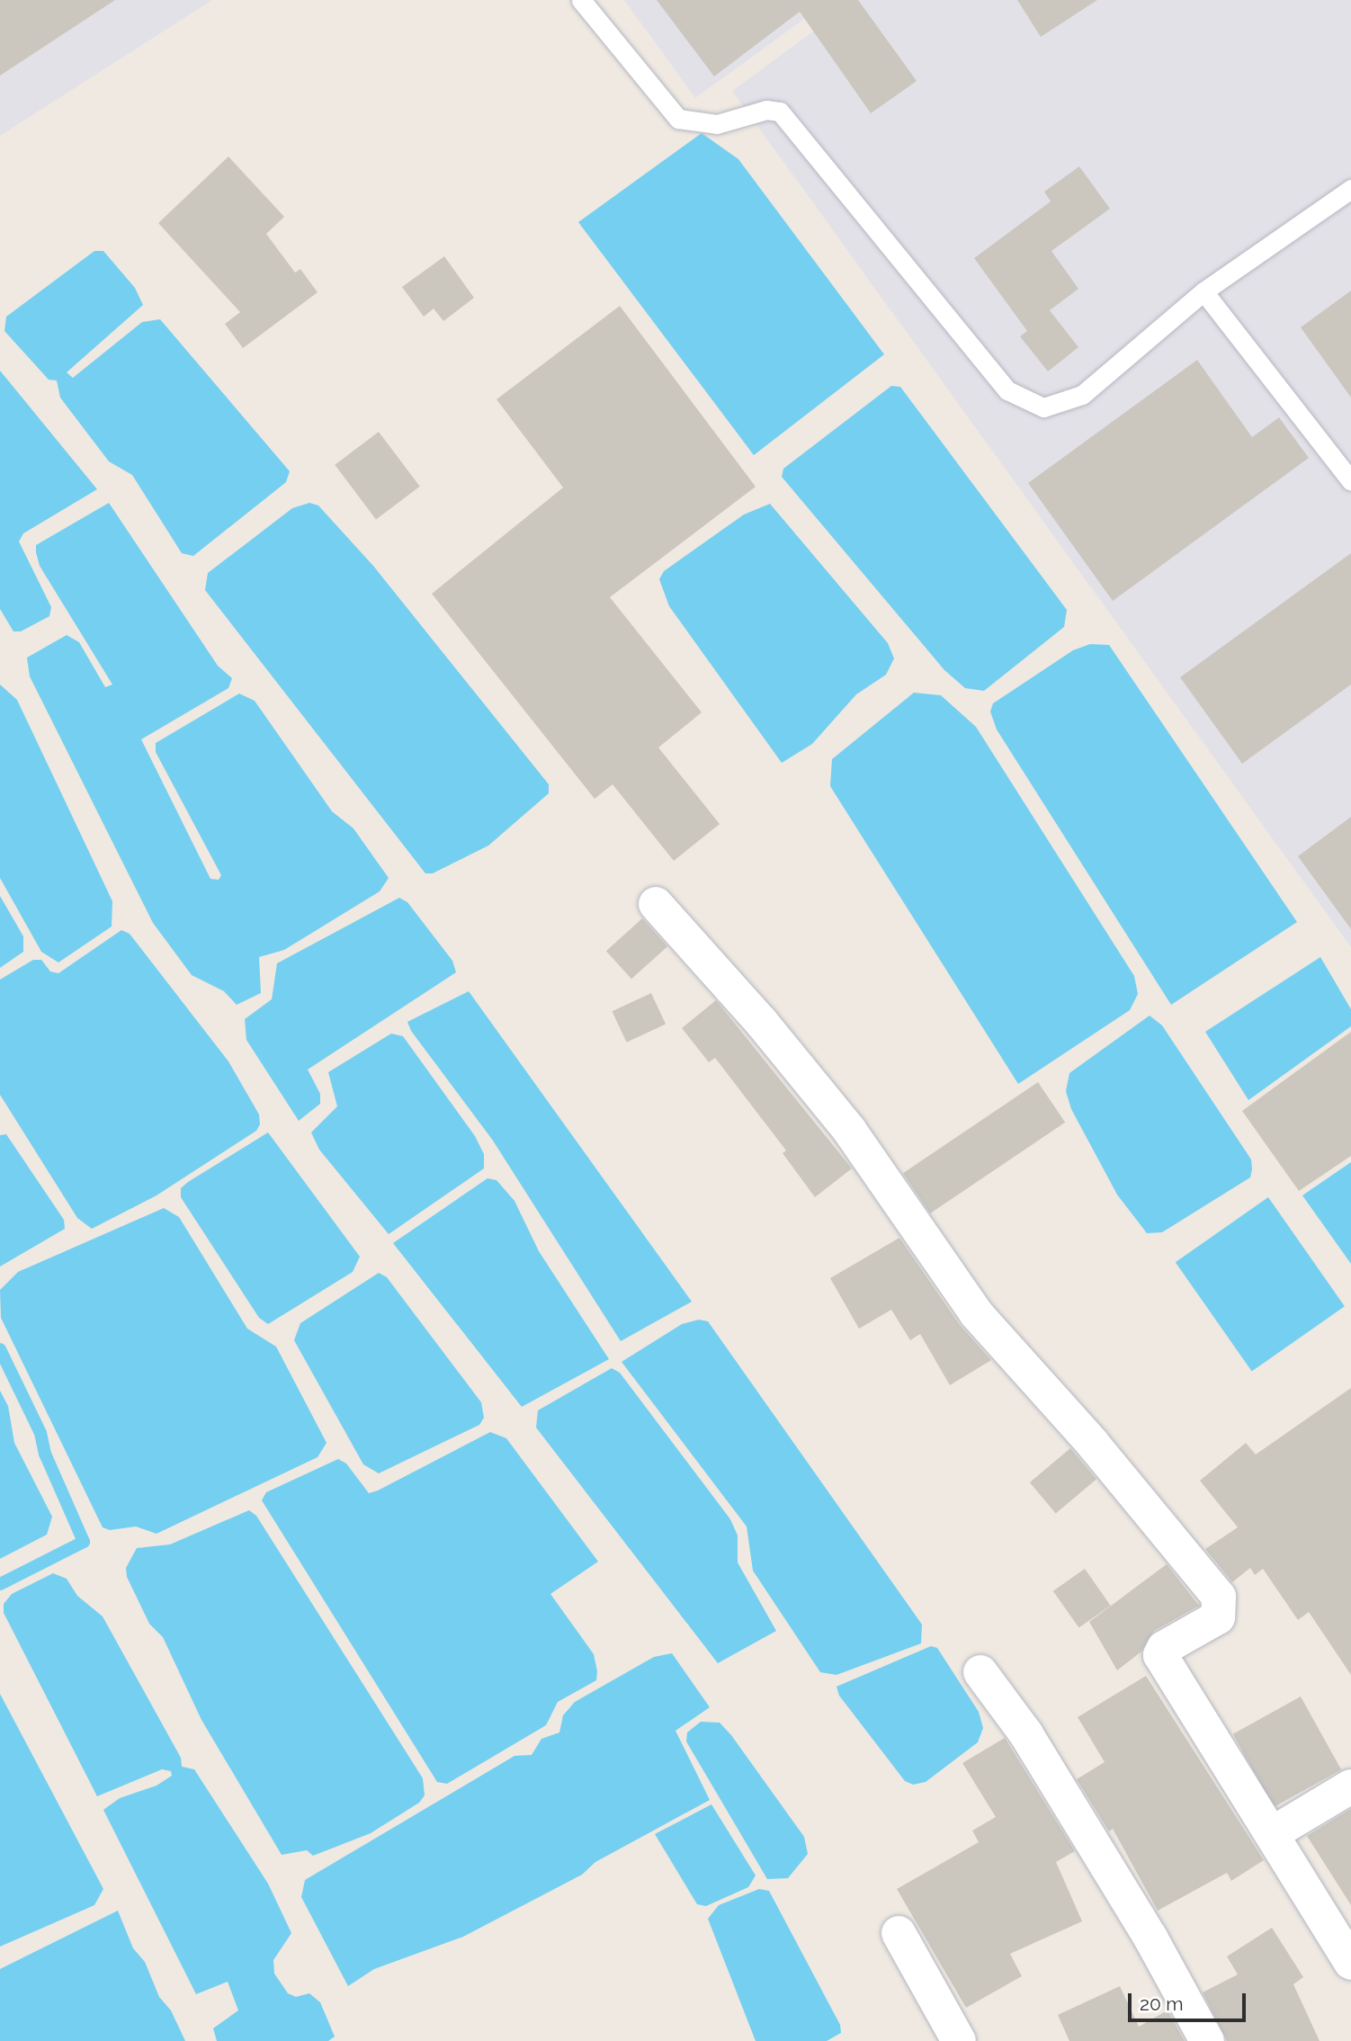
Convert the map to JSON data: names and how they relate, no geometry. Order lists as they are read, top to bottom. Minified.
{"scale_bar":"20 m"}
